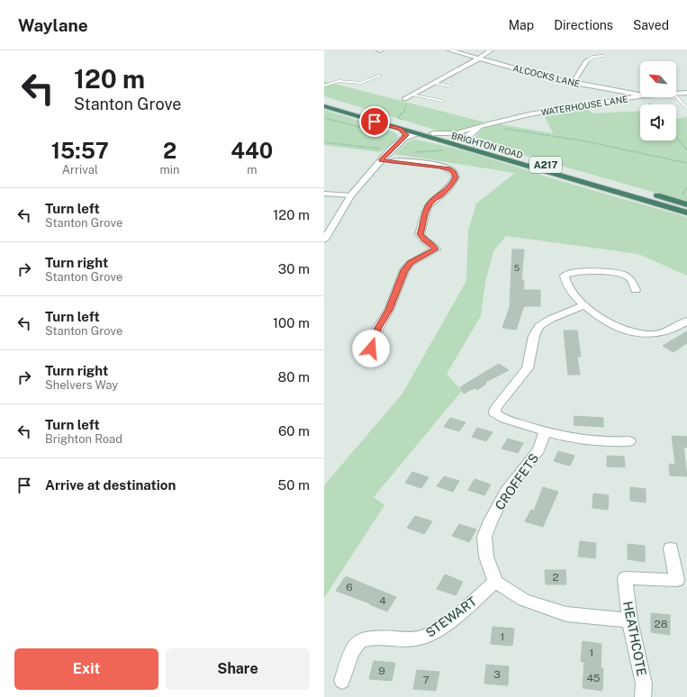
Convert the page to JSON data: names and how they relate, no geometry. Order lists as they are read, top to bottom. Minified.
{"streets":{"highway":["BRIGHTON ROAD","A217"],"street":["ALCOCKS LANE","WATERHOUSE LANE","CROFFETS","STEWART","HEATHCOTE"]},"crossings":[["WATERHOUSE LANE","BRIGHTON ROAD"],["CROFFETS","STEWART"]],"house_numbers":["5","2","6","4","28","1","1","9","3","45","7"],"north":"top left","page":{"header":"Waylane","nav":["Map","Directions","Saved"],"turn":["120 m","Stanton Grove"],"eta":["15:57","Arrival","2","min","440","m"],"list":[{"name":"Turn left","note":"Stanton Grove","value":"120 m"},{"name":"Turn right","note":"Stanton Grove","value":"30 m"},{"name":"Turn left","note":"Stanton Grove","value":"100 m"},{"name":"Turn right","note":"Shelvers Way","value":"80 m"},{"name":"Turn left","note":"Brighton Road","value":"60 m"},{"name":"Arrive at destination","value":"50 m"}],"buttons":["Exit","Share"]}}
